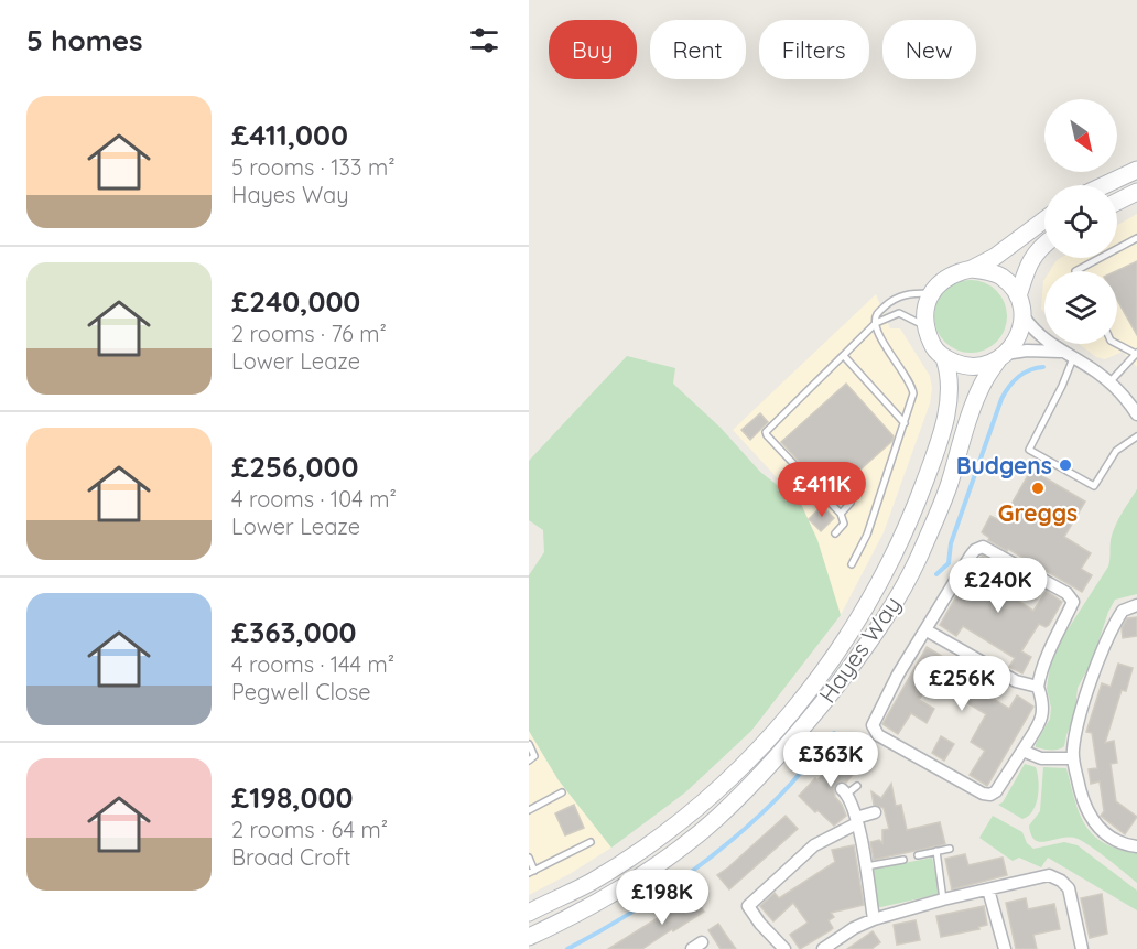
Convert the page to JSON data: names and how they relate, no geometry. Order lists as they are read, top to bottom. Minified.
{"streets":{"street":["Hayes Way"]},"places":["Budgens","Greggs"],"north":"bottom right","page":{"heading":"5 homes","chip":["Buy","Rent","Filters","New"],"list":[{"name":"£411,000","note":"5 rooms · 133 m² · Hayes Way"},{"name":"£240,000","note":"2 rooms · 76 m² · Lower Leaze"},{"name":"£256,000","note":"4 rooms · 104 m² · Lower Leaze"},{"name":"£363,000","note":"4 rooms · 144 m² · Pegwell Close"},{"name":"£198,000","note":"2 rooms · 64 m² · Broad Croft"}],"price":["£411K","£240K","£256K","£363K","£198K"]}}
